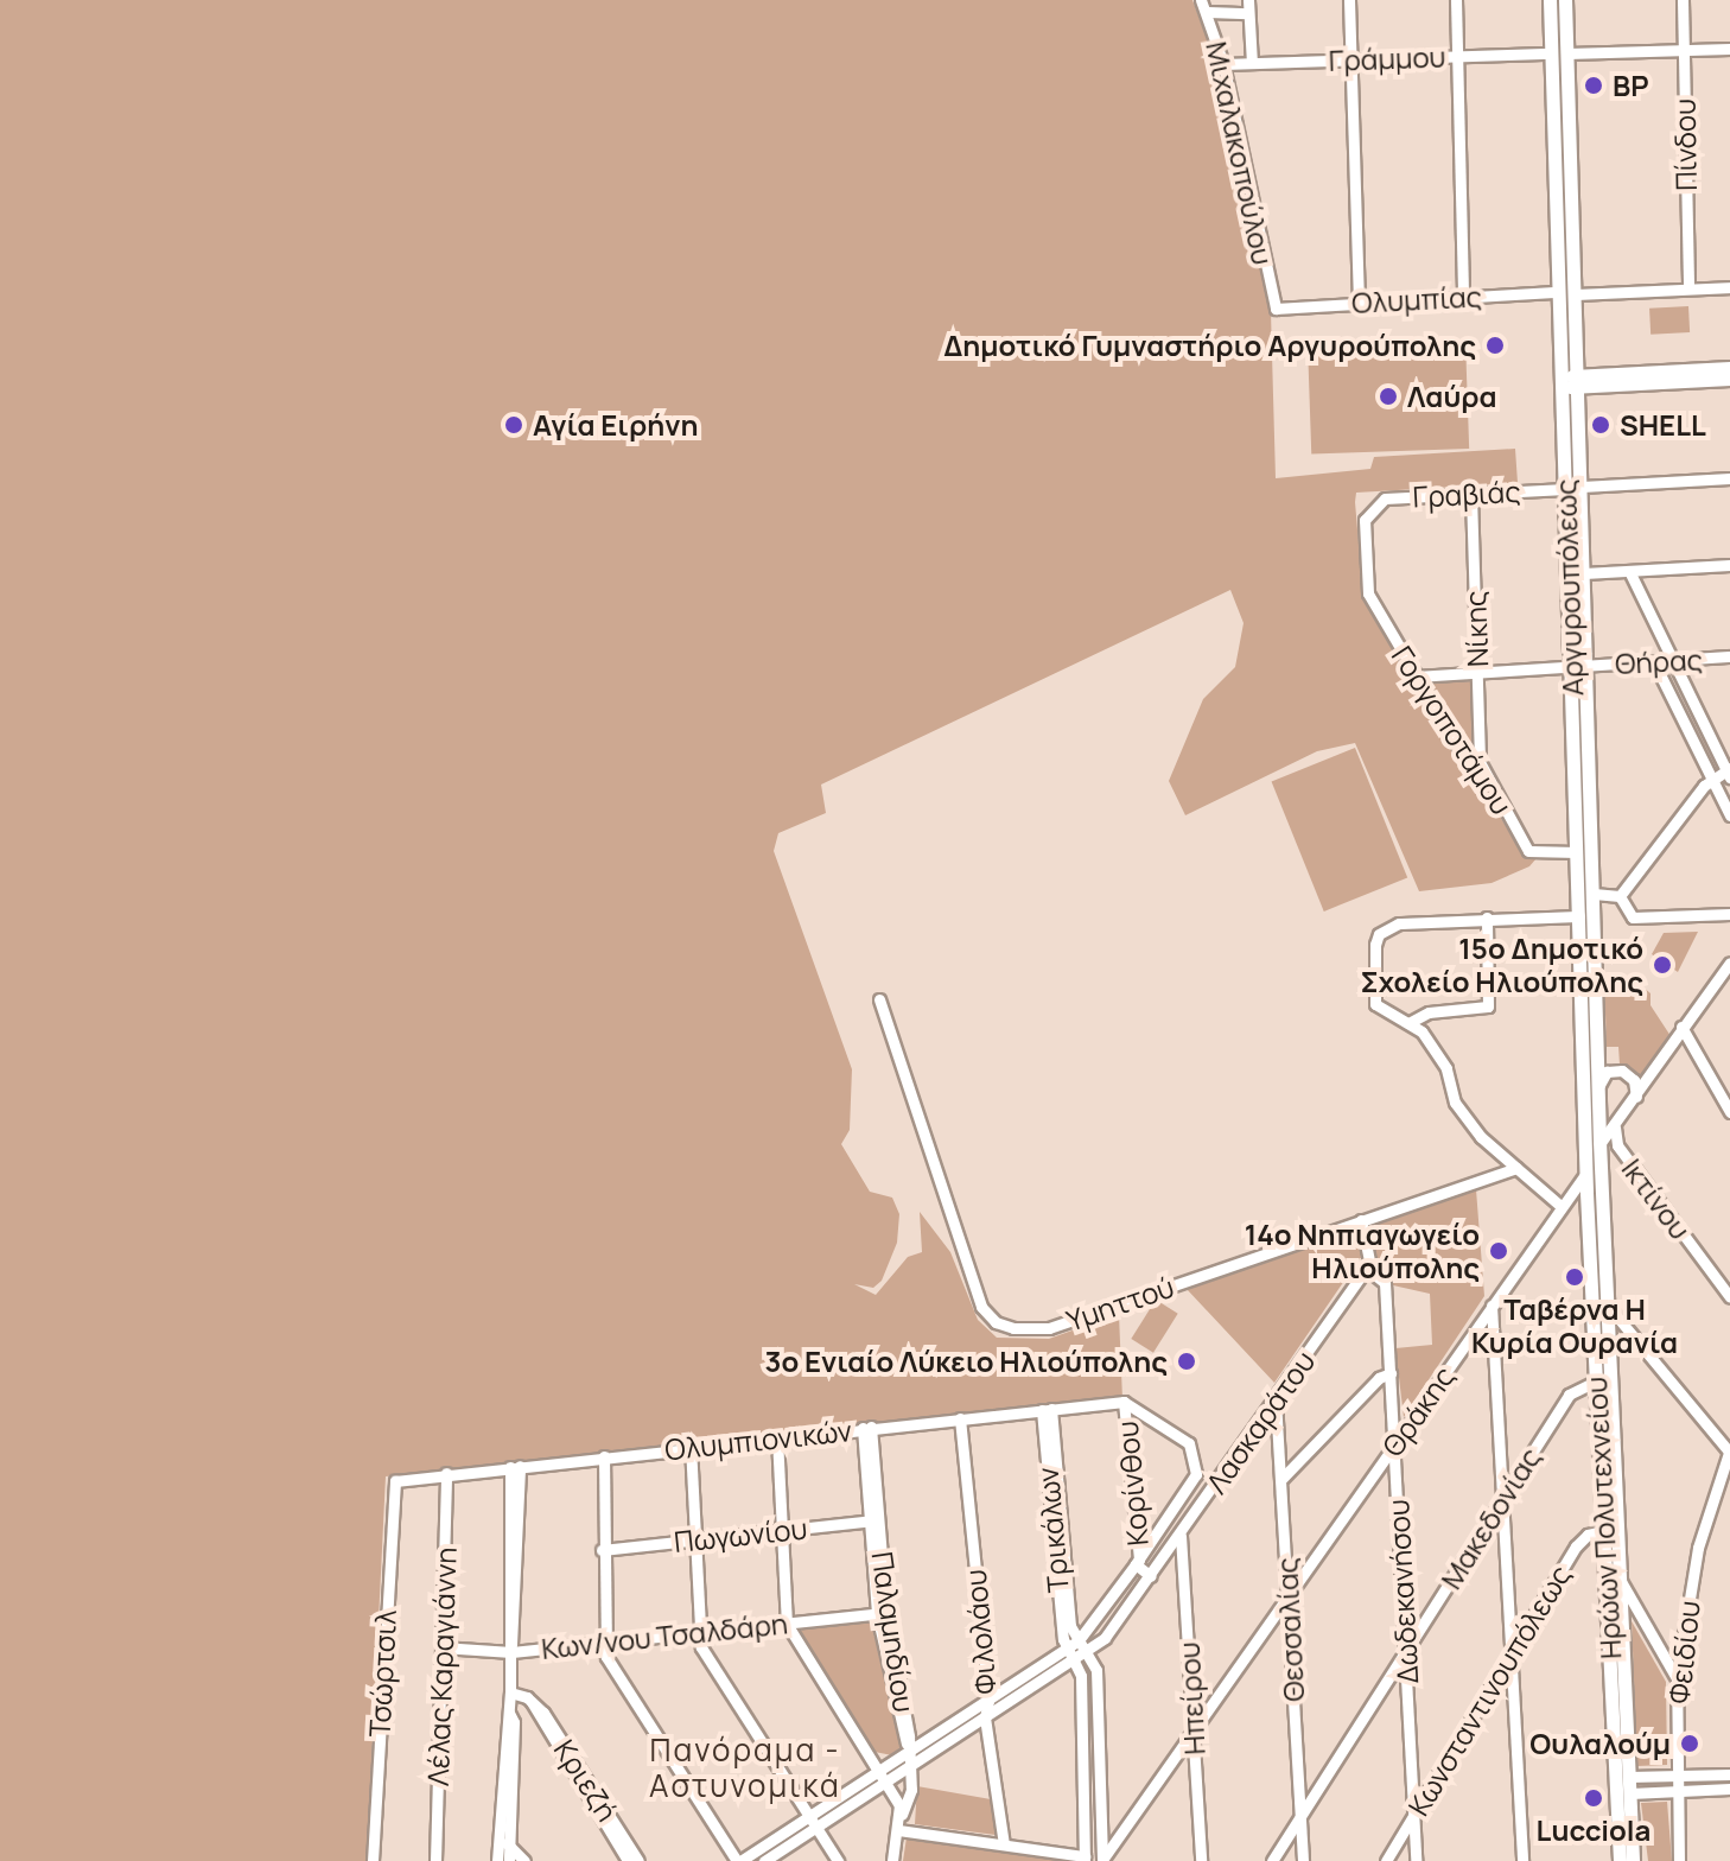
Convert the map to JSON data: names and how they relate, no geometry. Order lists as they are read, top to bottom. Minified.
{"streets":{"main road":["Αργυρουπόλεως","Ηρώων Πολυτεχνείου"],"street":["Γράμμου","Πίνδου","Μιχαλακοπούλου","Ολυμπίας","Γραβιάς","Νίκης","Θήρας","Γοργοποτάμου","Ικτίνου","Υμηττού","Θράκης","Λασκαράτου","Ολυμπιονικών","Κορίνθου","Μακεδονίας","Τρικάλων","Πωγωνίου","Δωδεκανήσου","Θεσσαλίας","Παλαμηδίου","Φιλολάου","Κων/νου Τσαλδάρη","Φειδίου","Λέλας Καραγιάννη","Τσώρτσιλ","Κωνσταντινουπόλεως","Ηπείρου","Κριεζή"]},"crossings":[["Γράμμου","Μιχαλακοπούλου"],["Γράμμου","Αργυρουπόλεως"],["Μιχαλακοπούλου","Ολυμπίας"],["Ολυμπίας","Αργυρουπόλεως"],["Γραβιάς","Αργυρουπόλεως"],["Γραβιάς","Νίκης"],["Γραβιάς","Γοργοποτάμου"],["Αργυρουπόλεως","Θήρας"],["Αργυρουπόλεως","Γοργοποτάμου"],["Αργυρουπόλεως","Ικτίνου"],["Αργυρουπόλεως","Θράκης"],["Αργυρουπόλεως","Ηρώων Πολυτεχνείου"],["Νίκης","Θήρας"],["Νίκης","Γοργοποτάμου"],["Θήρας","Γοργοποτάμου"],["Ικτίνου","Θράκης"],["Ικτίνου","Ηρώων Πολυτεχνείου"],["Υμηττού","Δωδεκανήσου"],["Θράκης","Ηρώων Πολυτεχνείου"],["Θράκης","Δωδεκανήσου"],["Θράκης","Θεσσαλίας"],["Θράκης","Ηπείρου"],["Λασκαράτου","Ολυμπιονικών"],["Λασκαράτου","Κορίνθου"],["Λασκαράτου","Τρικάλων"],["Λασκαράτου","Δωδεκανήσου"],["Λασκαράτου","Θεσσαλίας"],["Λασκαράτου","Παλαμηδίου"],["Λασκαράτου","Φιλολάου"],["Λασκαράτου","Ηπείρου"],["Ολυμπιονικών","Κορίνθου"],["Ολυμπιονικών","Τρικάλων"],["Ολυμπιονικών","Παλαμηδίου"],["Ολυμπιονικών","Φιλολάου"],["Ολυμπιονικών","Λέλας Καραγιάννη"],["Ολυμπιονικών","Τσώρτσιλ"],["Μακεδονίας","Ηρώων Πολυτεχνείου"],["Μακεδονίας","Δωδεκανήσου"],["Μακεδονίας","Θεσσαλίας"],["Ηρώων Πολυτεχνείου","Φειδίου"],["Ηρώων Πολυτεχνείου","Κωνσταντινουπόλεως"],["Πωγωνίου","Παλαμηδίου"],["Δωδεκανήσου","Κωνσταντινουπόλεως"],["Παλαμηδίου","Κων/νου Τσαλδάρη"],["Κων/νου Τσαλδάρη","Λέλας Καραγιάννη"]],"districts":["Πανόραμα - Αστυνομικά"],"places":["BP","Δημοτικό Γυμναστήριο Αργυρούπολης","Λαύρα","Αγία Ειρήνη","SHELL","15ο Δημοτικό Σχολείο Ηλιούπολης","14ο Νηπιαγωγείο Ηλιούπολης","Ταβέρνα Η Κυρία Ουρανία","3ο Ενιαίο Λύκειο Ηλιούπολης","Ουλαλούμ","Lucciola"]}
